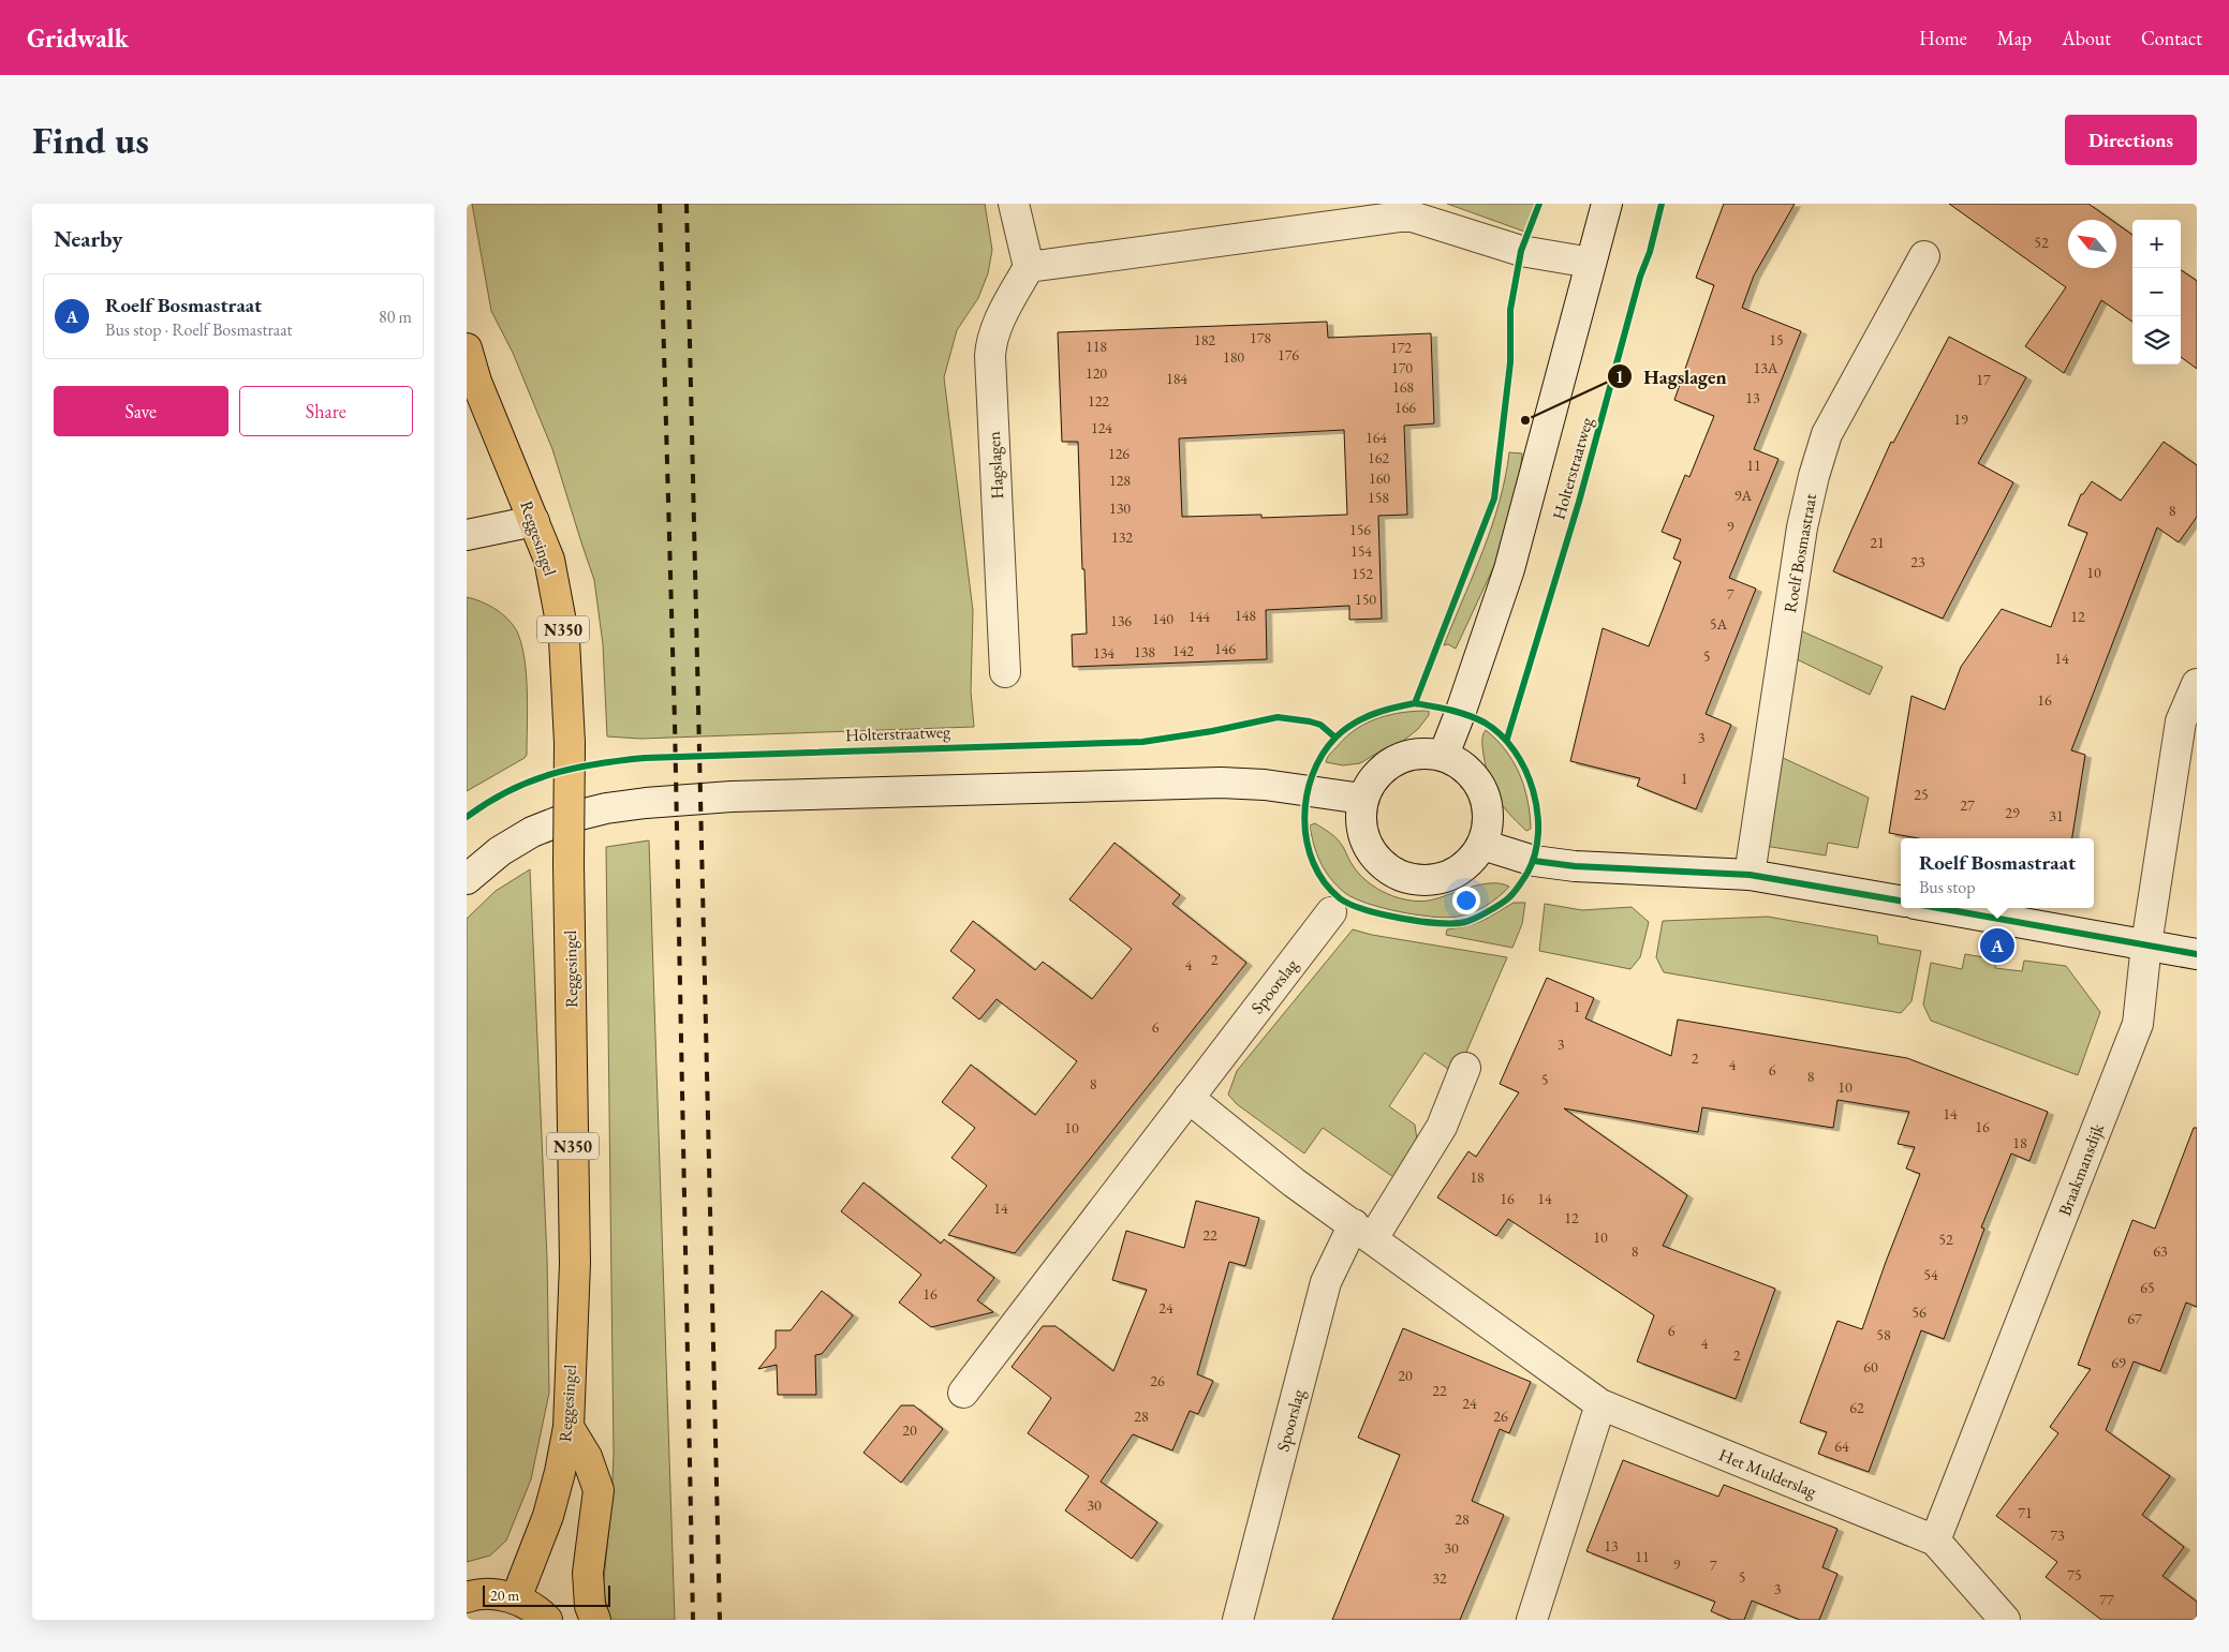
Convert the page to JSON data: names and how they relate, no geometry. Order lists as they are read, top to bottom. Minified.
{"streets":{"main road":["Reggesingel","N350"],"street":["Hagslagen","Holterstraatweg","Roelf Bosmastraat","Spoorslag","Braakmansdijk","Het Mulderslag"]},"crossings":[["Spoorslag","Het Mulderslag"],["Braakmansdijk","Het Mulderslag"]],"places":["Hagslagen"],"house_numbers":["52","178","182","15","118","172","176","180","170","13A","120","184","17","168","13","122","166","19","124","164","126","162","11","160","128","9A","158","130","8","9","156","132","21","154","23","10","152","7","150","148","144","12","140","136","5A","146","142","138","134","5","14","16","3","1","25","27","29","31","2","4","1","6","3","2","4","6","8","5","8","10","14","16","10","18","18","16","14","14","12","22","10","52","8","63","54","65","16","24","56","67","6","58","4","2","69","60","20","26","22","24","62","28","26","20","64","30","71","28","73","13","30","11","9","7","75","5","32","3","77"],"scale_bar":"20 m","north":"top left","page":{"header":"Gridwalk","nav":["Home","Map","About","Contact"],"buttons":["Directions",["Save","Share"]],"title":"Find us","heading":"Nearby","map_buttons":["+","−"],"list":[{"mark":"A","name":"Roelf Bosmastraat","note":"Bus stop · Roelf Bosmastraat","value":"80 m"}],"popup":["Roelf Bosmastraat","Bus stop"],"pins":"A","scale":"20 m"}}
